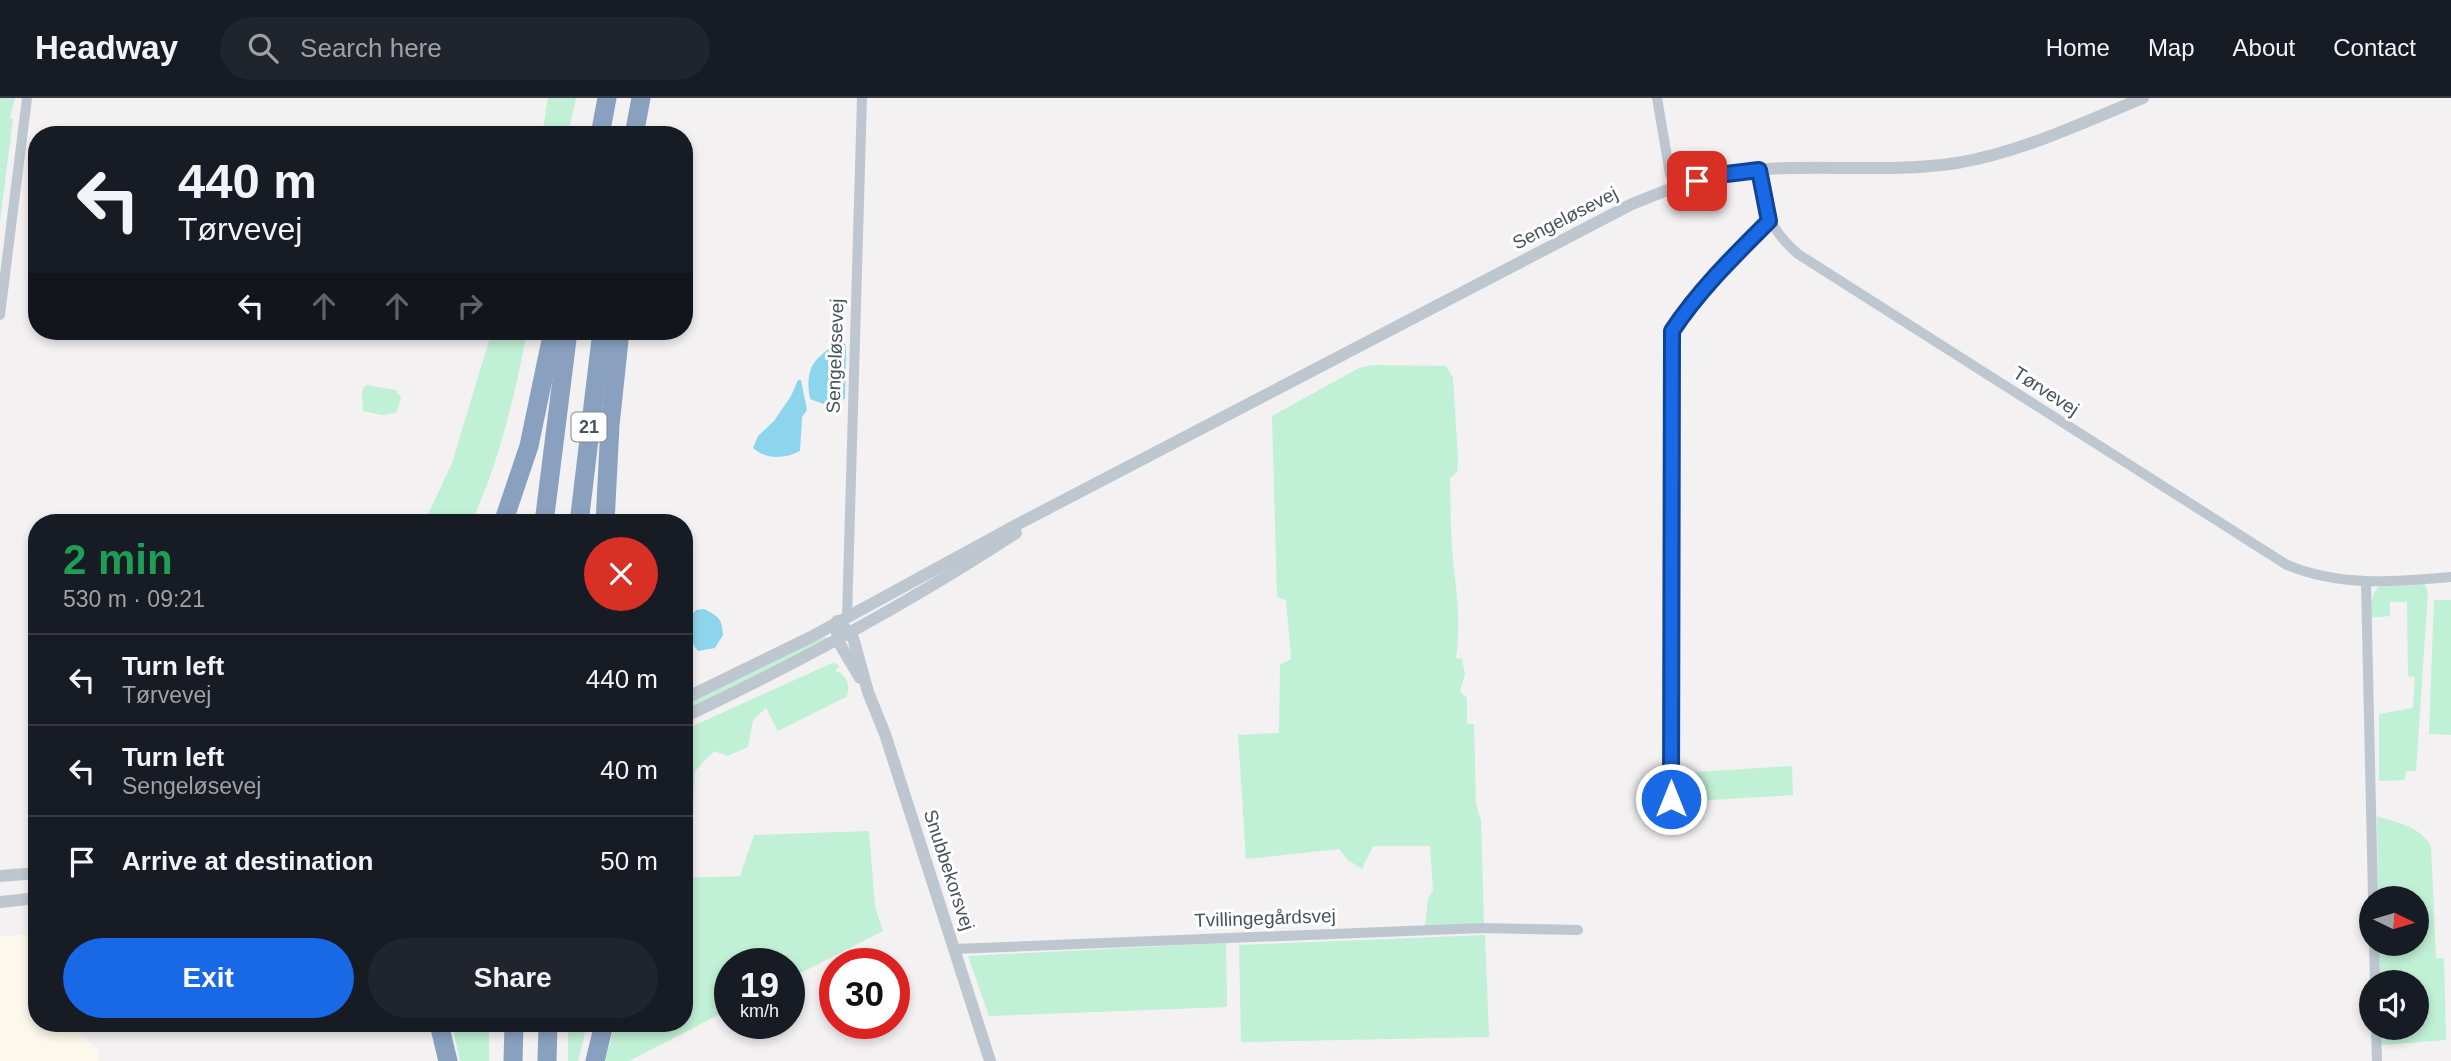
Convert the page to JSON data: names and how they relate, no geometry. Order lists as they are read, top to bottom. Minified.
{"streets":{"highway":["21"],"street":["Sengeløsevej","Tørvevej","Snubbekorsvej","Tvillingegårdsvej"]},"crossings":[["Sengeløsevej","Tørvevej"],["Sengeløsevej","Snubbekorsvej"],["Snubbekorsvej","Tvillingegårdsvej"]],"north":"right","page":{"header":"Headway","search":"Search here","nav":["Home","Map","About","Contact"],"turn":["440 m","Tørvevej"],"heading":["2 min","530 m · 09:21"],"list":[{"name":"Turn left","note":"Tørvevej","value":"440 m"},{"name":"Turn left","note":"Sengeløsevej","value":"40 m"},{"name":"Arrive at destination","value":"50 m"}],"buttons":["Exit","Share"],"speed":"19 km/h","limit":"30"}}
